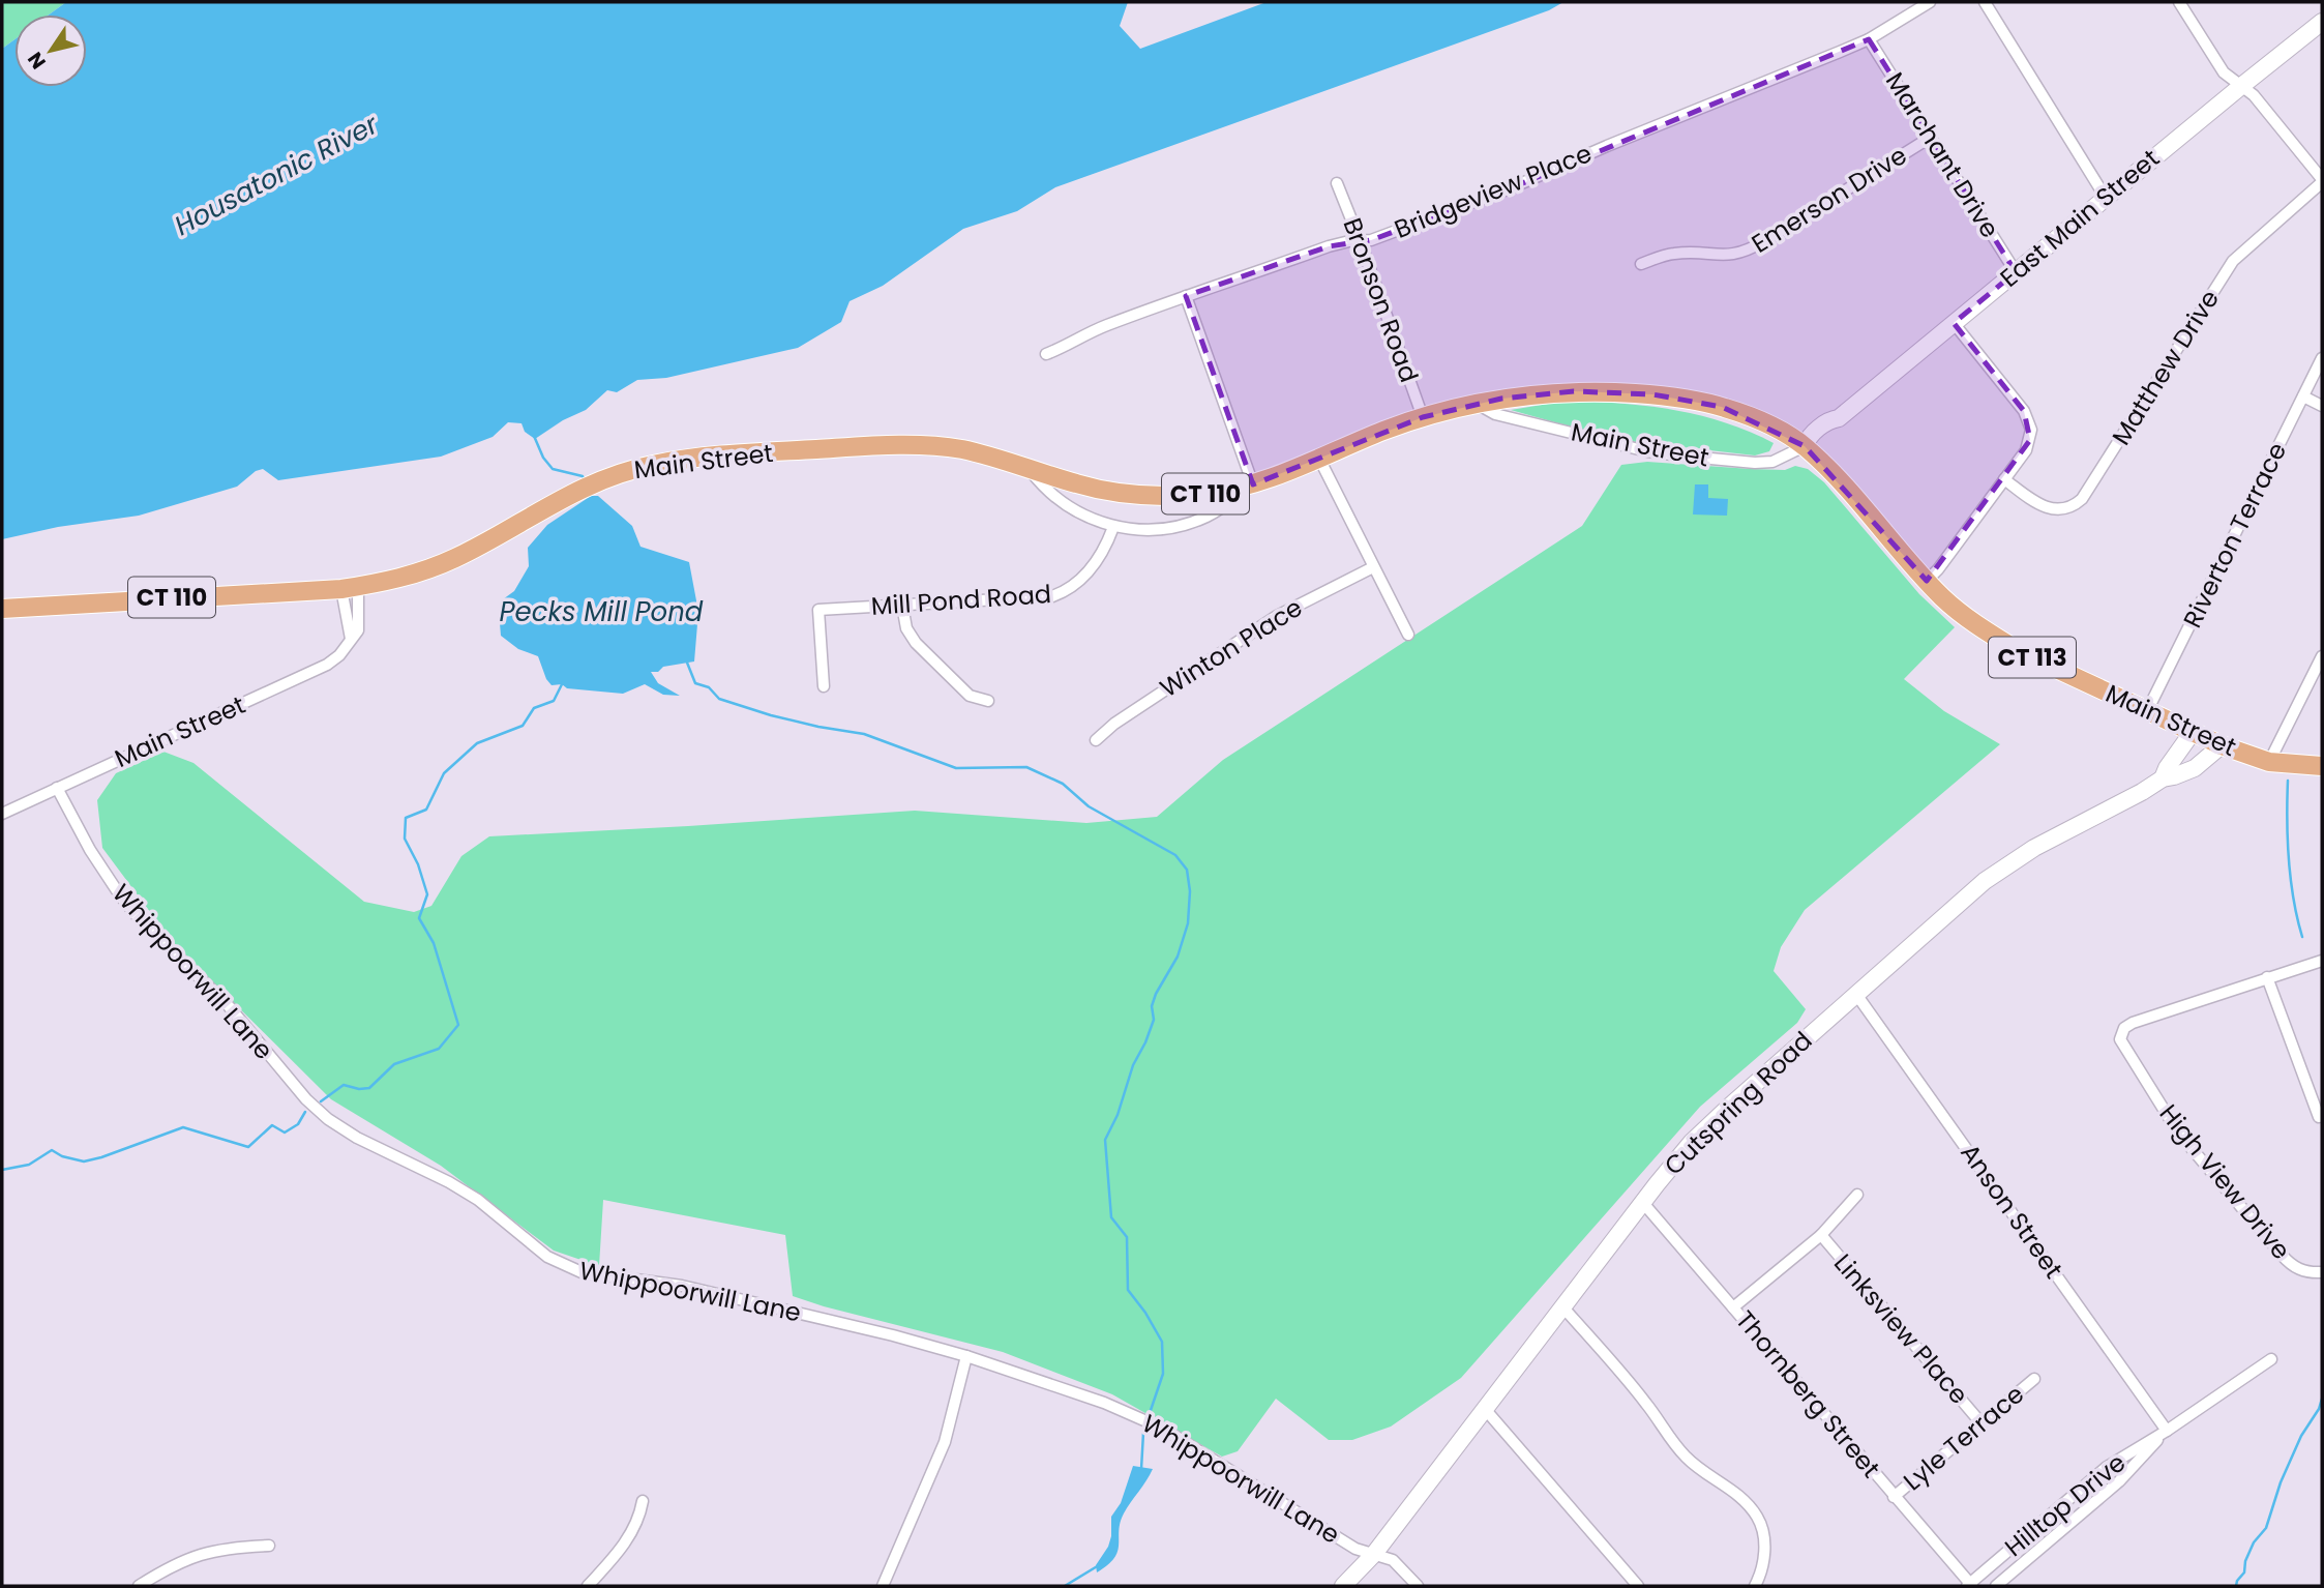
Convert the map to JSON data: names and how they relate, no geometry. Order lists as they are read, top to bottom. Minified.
{"streets":{"main road":["Main Street","CT 110","CT 113"],"street":["Marchant Drive","Bridgeview Place","Emerson Drive","East Main Street","Bronson Road","Matthew Drive","Riverton Terrace","Mill Pond Road","Winton Place","Whippoorwill Lane","Cutspring Road","High View Drive","Anson Street","Linksview Place","Thornberg Street","Lyle Terrace","Hilltop Drive"]},"crossings":[["Marchant Drive","Bridgeview Place"],["Marchant Drive","Emerson Drive"],["Marchant Drive","East Main Street"],["Bridgeview Place","Bronson Road"],["East Main Street","Main Street"],["Bronson Road","Main Street"],["Main Street","CT 110"],["Main Street","Riverton Terrace"],["Main Street","Mill Pond Road"],["Main Street","Whippoorwill Lane"],["Main Street","Cutspring Road"],["Whippoorwill Lane","Cutspring Road"],["Cutspring Road","Anson Street"],["Cutspring Road","Thornberg Street"],["Anson Street","Hilltop Drive"],["Linksview Place","Lyle Terrace"],["Thornberg Street","Lyle Terrace"],["Thornberg Street","Hilltop Drive"]],"water":["Housatonic River","Pecks Mill Pond"],"north":"bottom left"}
